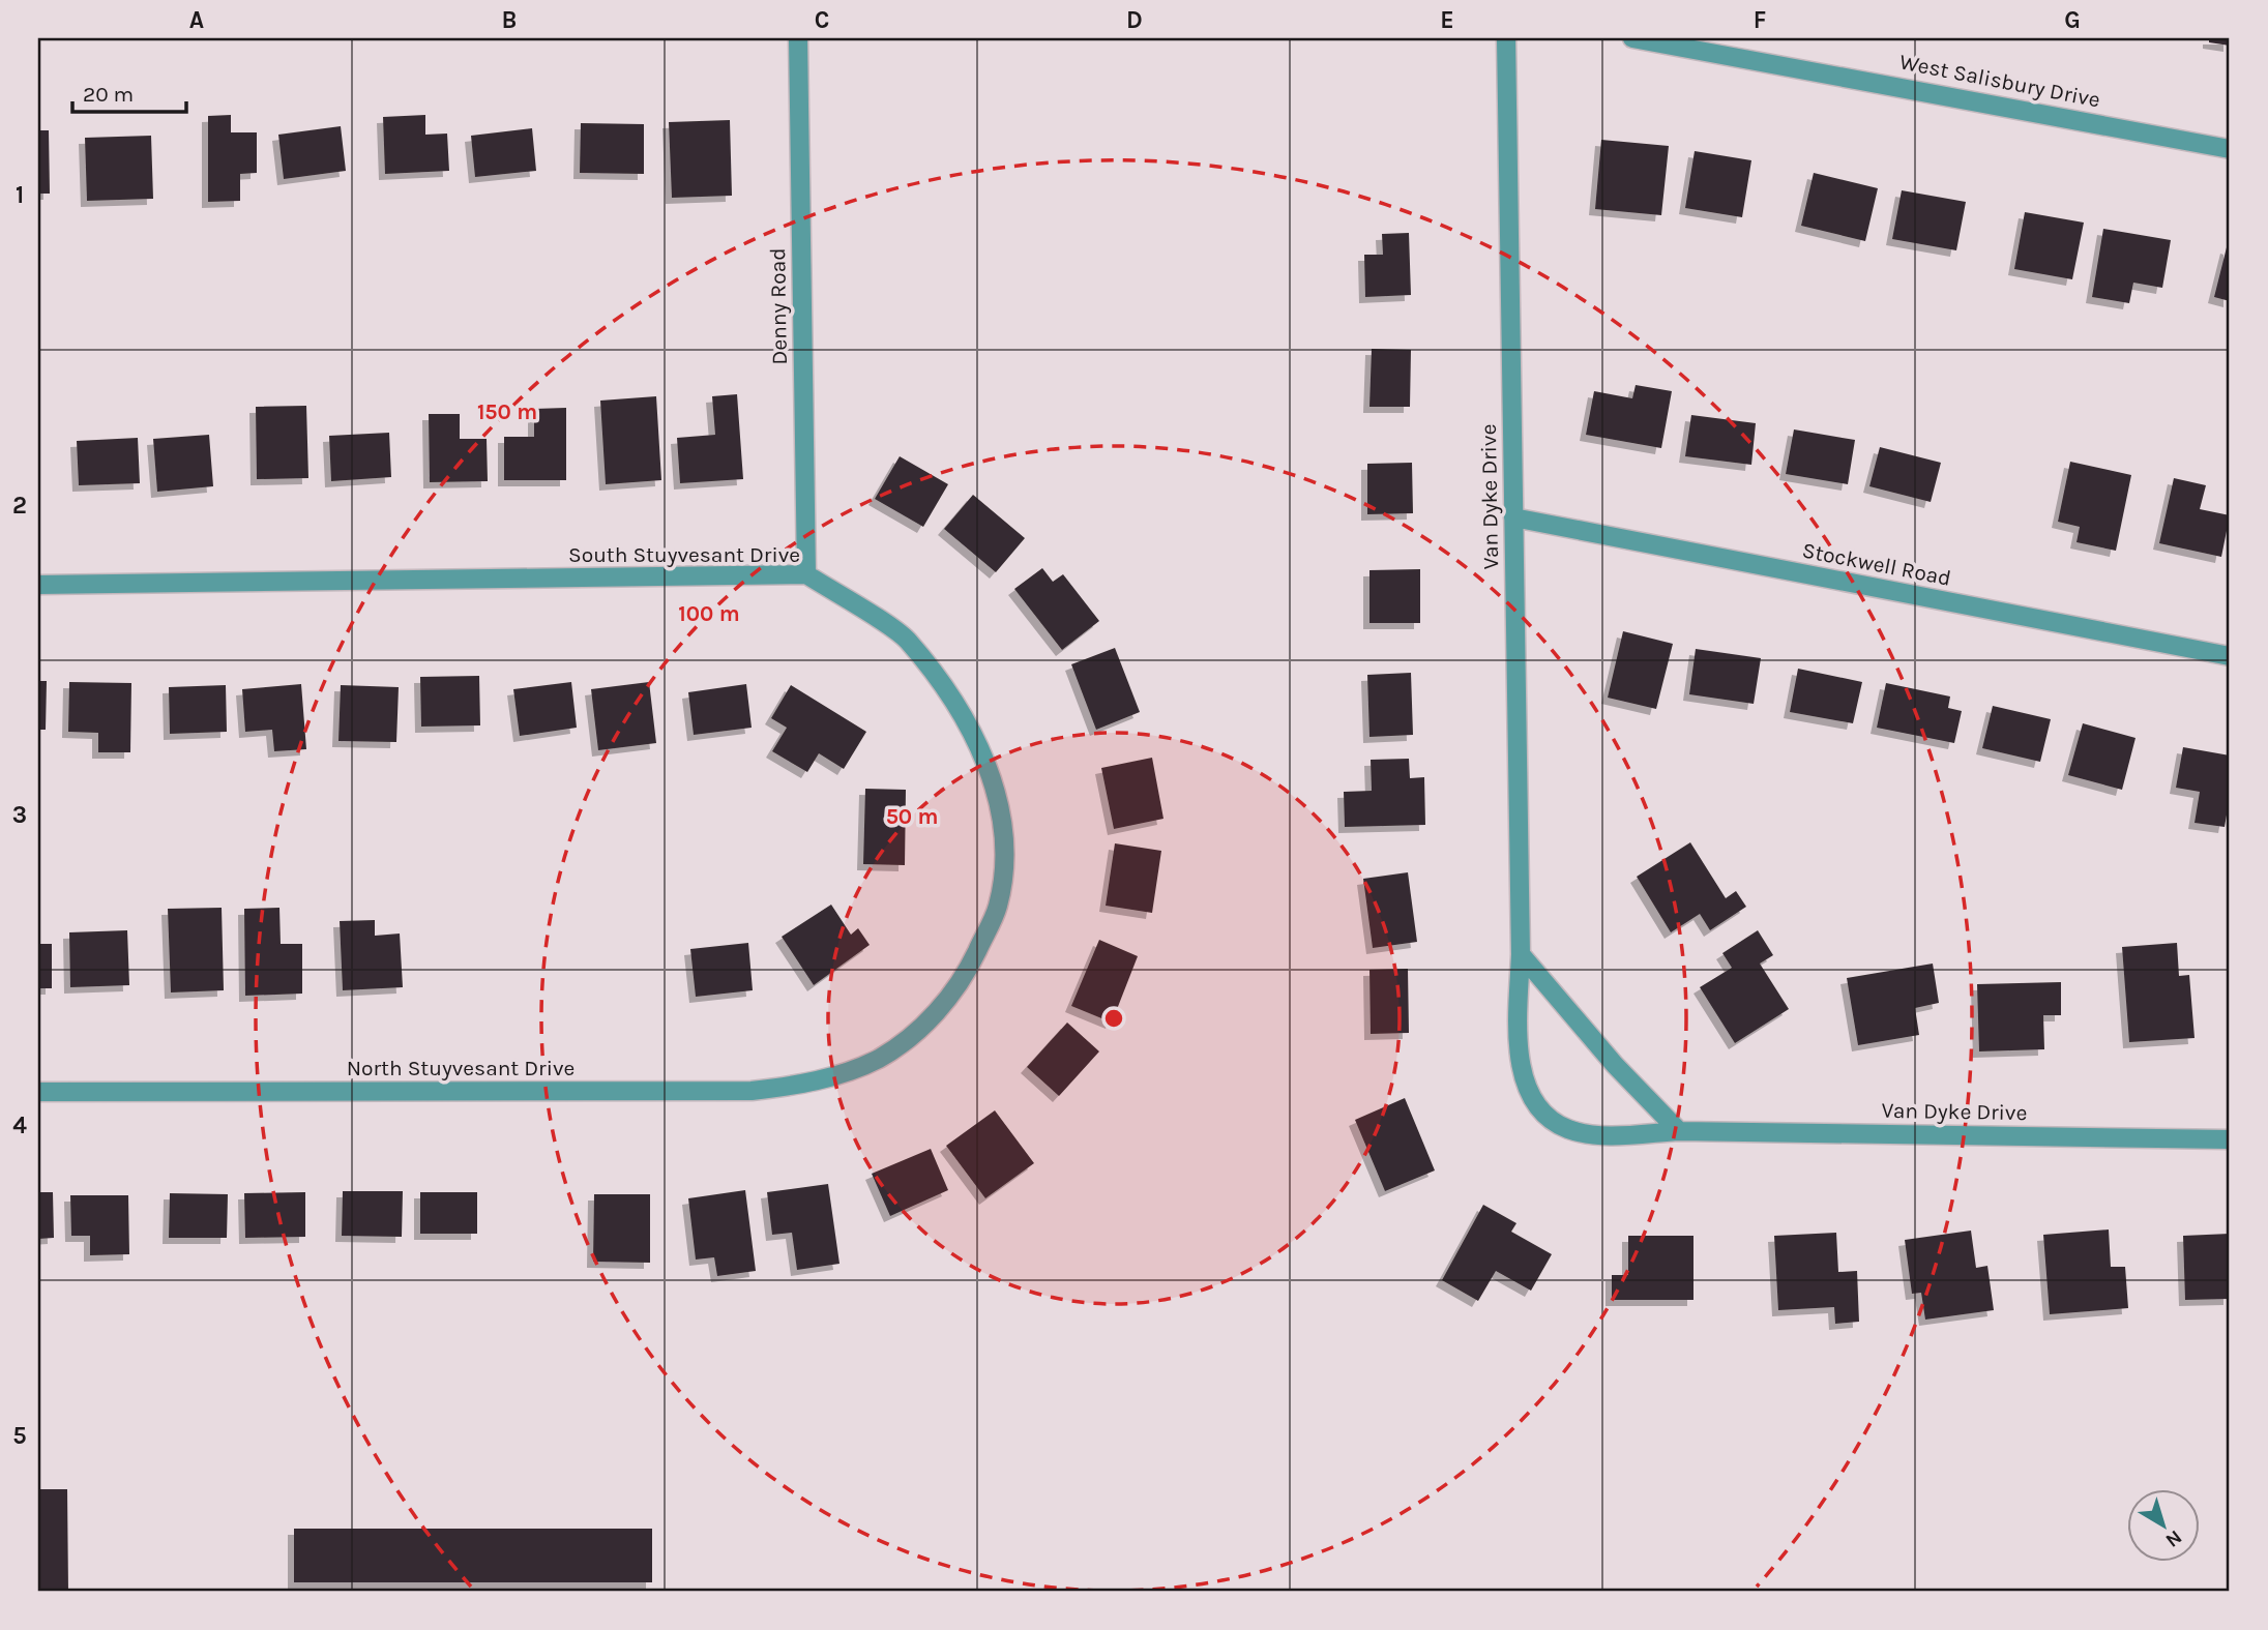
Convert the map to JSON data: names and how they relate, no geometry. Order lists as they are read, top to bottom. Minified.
{"streets":{"street":["West Salisbury Drive","Denny Road","Van Dyke Drive","South Stuyvesant Drive","Stockwell Road","North Stuyvesant Drive"]},"crossings":[["Denny Road","South Stuyvesant Drive"],["Van Dyke Drive","Stockwell Road"],["South Stuyvesant Drive","North Stuyvesant Drive"]],"scale_bar":"20 m","north":"bottom right","grid":{"columns":["A","B","C","D","E","F","G"],"rows":["1","2","3","4","5"]},"rings":["150 m","100 m","50 m"]}
